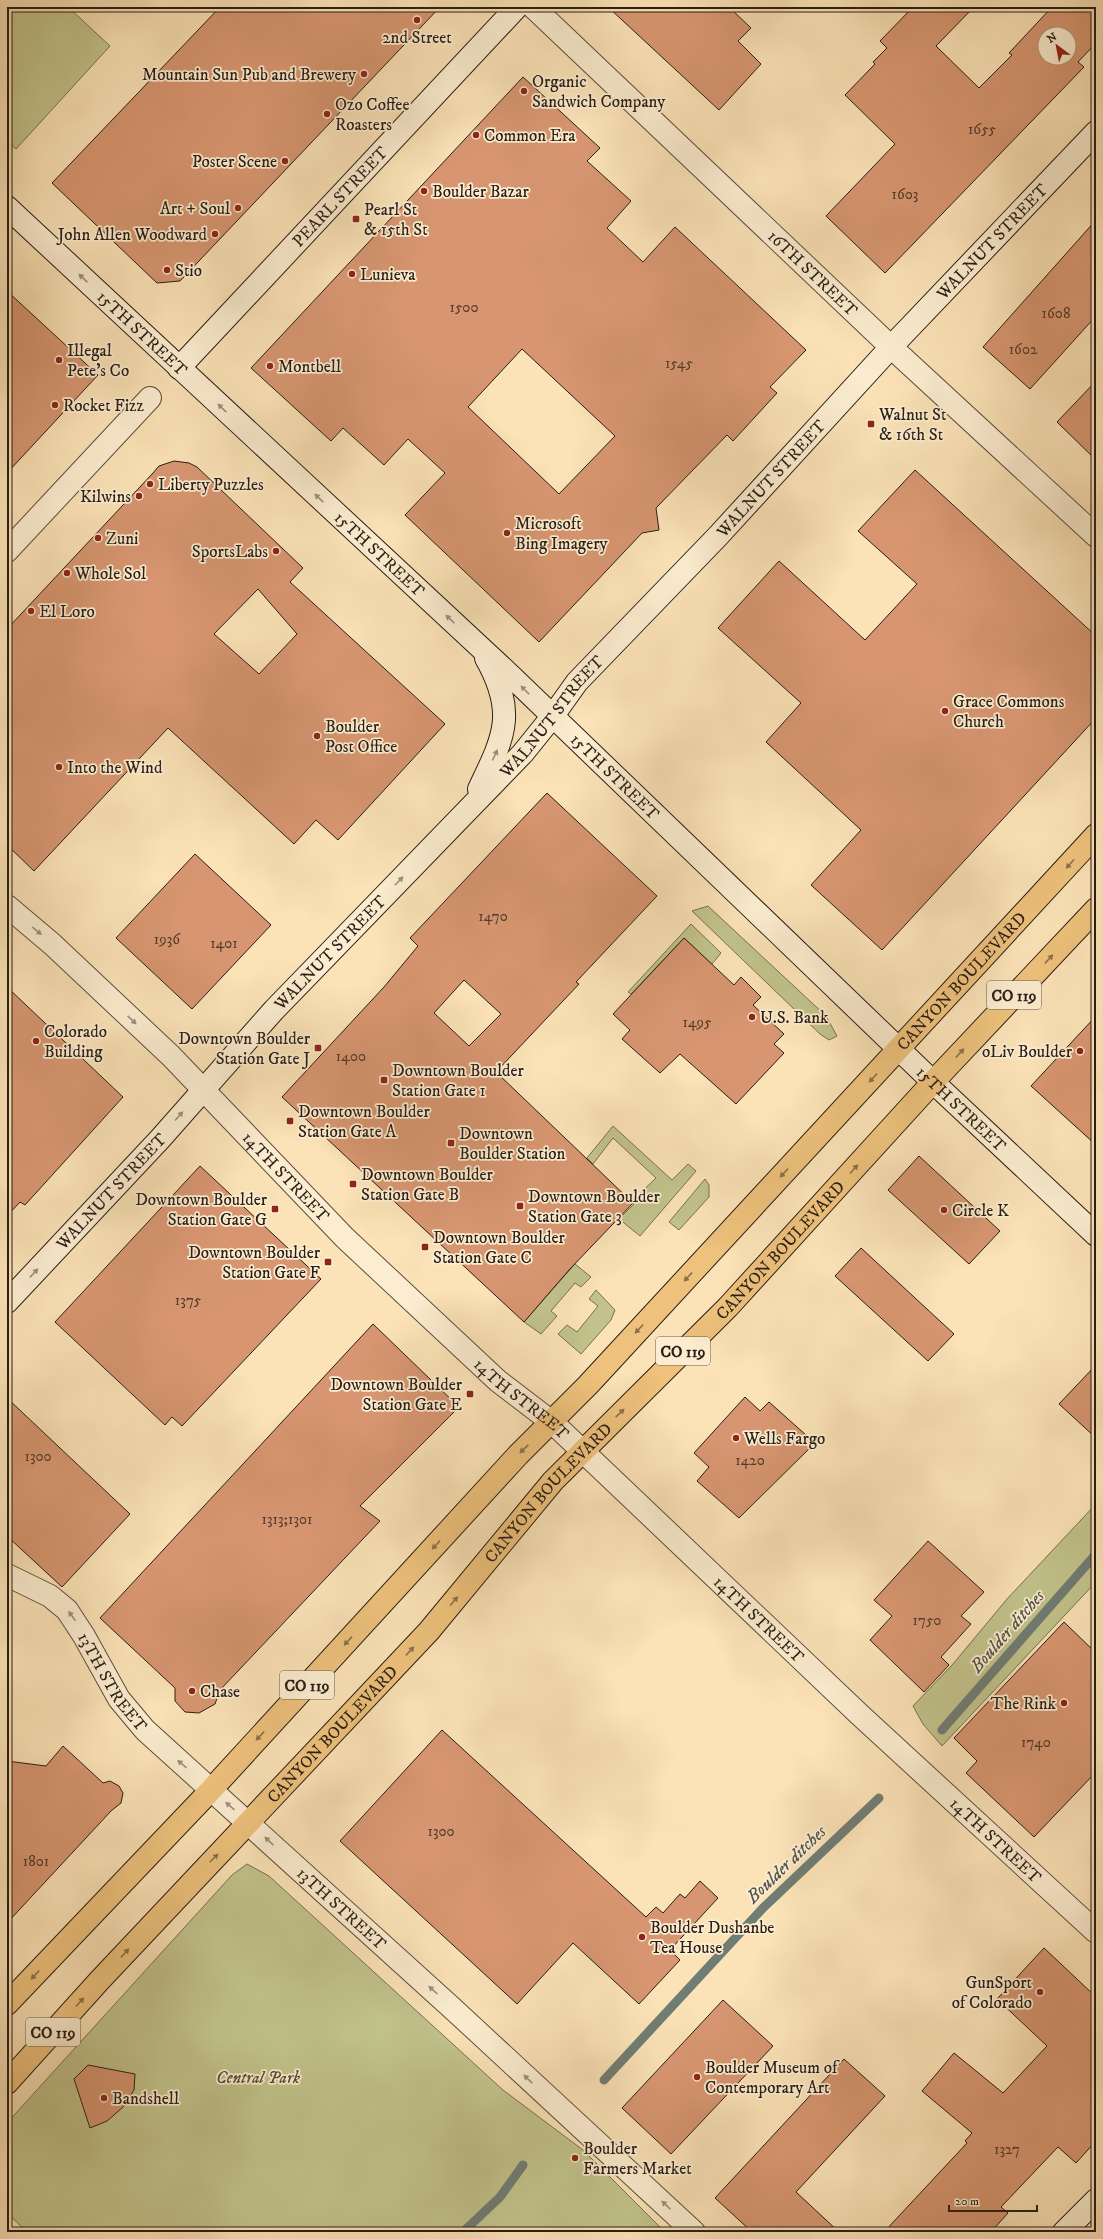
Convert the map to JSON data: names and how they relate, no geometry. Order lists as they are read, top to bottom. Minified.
{"streets":{"main road":["CANYON BOULEVARD","CO 119"],"street":["PEARL STREET","WALNUT STREET","16TH STREET","15TH STREET","14TH STREET","13TH STREET"]},"crossings":[["PEARL STREET","15TH STREET"],["WALNUT STREET","16TH STREET"],["WALNUT STREET","15TH STREET"],["WALNUT STREET","14TH STREET"],["15TH STREET","CANYON BOULEVARD"],["CANYON BOULEVARD","14TH STREET"],["CANYON BOULEVARD","13TH STREET"]],"one_way":["WALNUT STREET","15TH STREET","13TH STREET"],"water":["Boulder ditches"],"parks":["Central Park"],"places":{"other":["2nd Street","Mountain Sun Pub and Brewery","Organic Sandwich Company","Ozo Coffee Roasters","Common Era","Poster Scene","Boulder Bazar","Art + Soul","John Allen Woodward","Stio","Lunieva","Illegal Pete's Co","Montbell","Rocket Fizz","Liberty Puzzles","Kilwins","Microsoft Bing Imagery","Zuni","SportsLabs","Whole Sol","El Loro","Grace Commons Church","Boulder Post Office","Into the Wind","U.S. Bank","Colorado Building","oLiv Boulder","Circle K","Wells Fargo","Chase","The Rink","Boulder Dushanbe Tea House","GunSport of Colorado","Boulder Museum of Contemporary Art","Bandshell","Boulder Farmers Market"],"transit":["Pearl St & 15th St","Walnut St & 16th St","Downtown Boulder Station Gate J","Downtown Boulder Station Gate 1","Downtown Boulder Station Gate A","Downtown Boulder Station","Downtown Boulder Station Gate B","Downtown Boulder Station Gate 3","Downtown Boulder Station Gate G","Downtown Boulder Station Gate C","Downtown Boulder Station Gate F","Downtown Boulder Station Gate E"]},"house_numbers":["1655","1603","1500","1608","1602","1545","1470","1936","1401","1495","1400","1375","1300","1420","1313;1301","1750","1740","1300","1801","1327"],"scale_bar":"20 m","north":"top left"}
